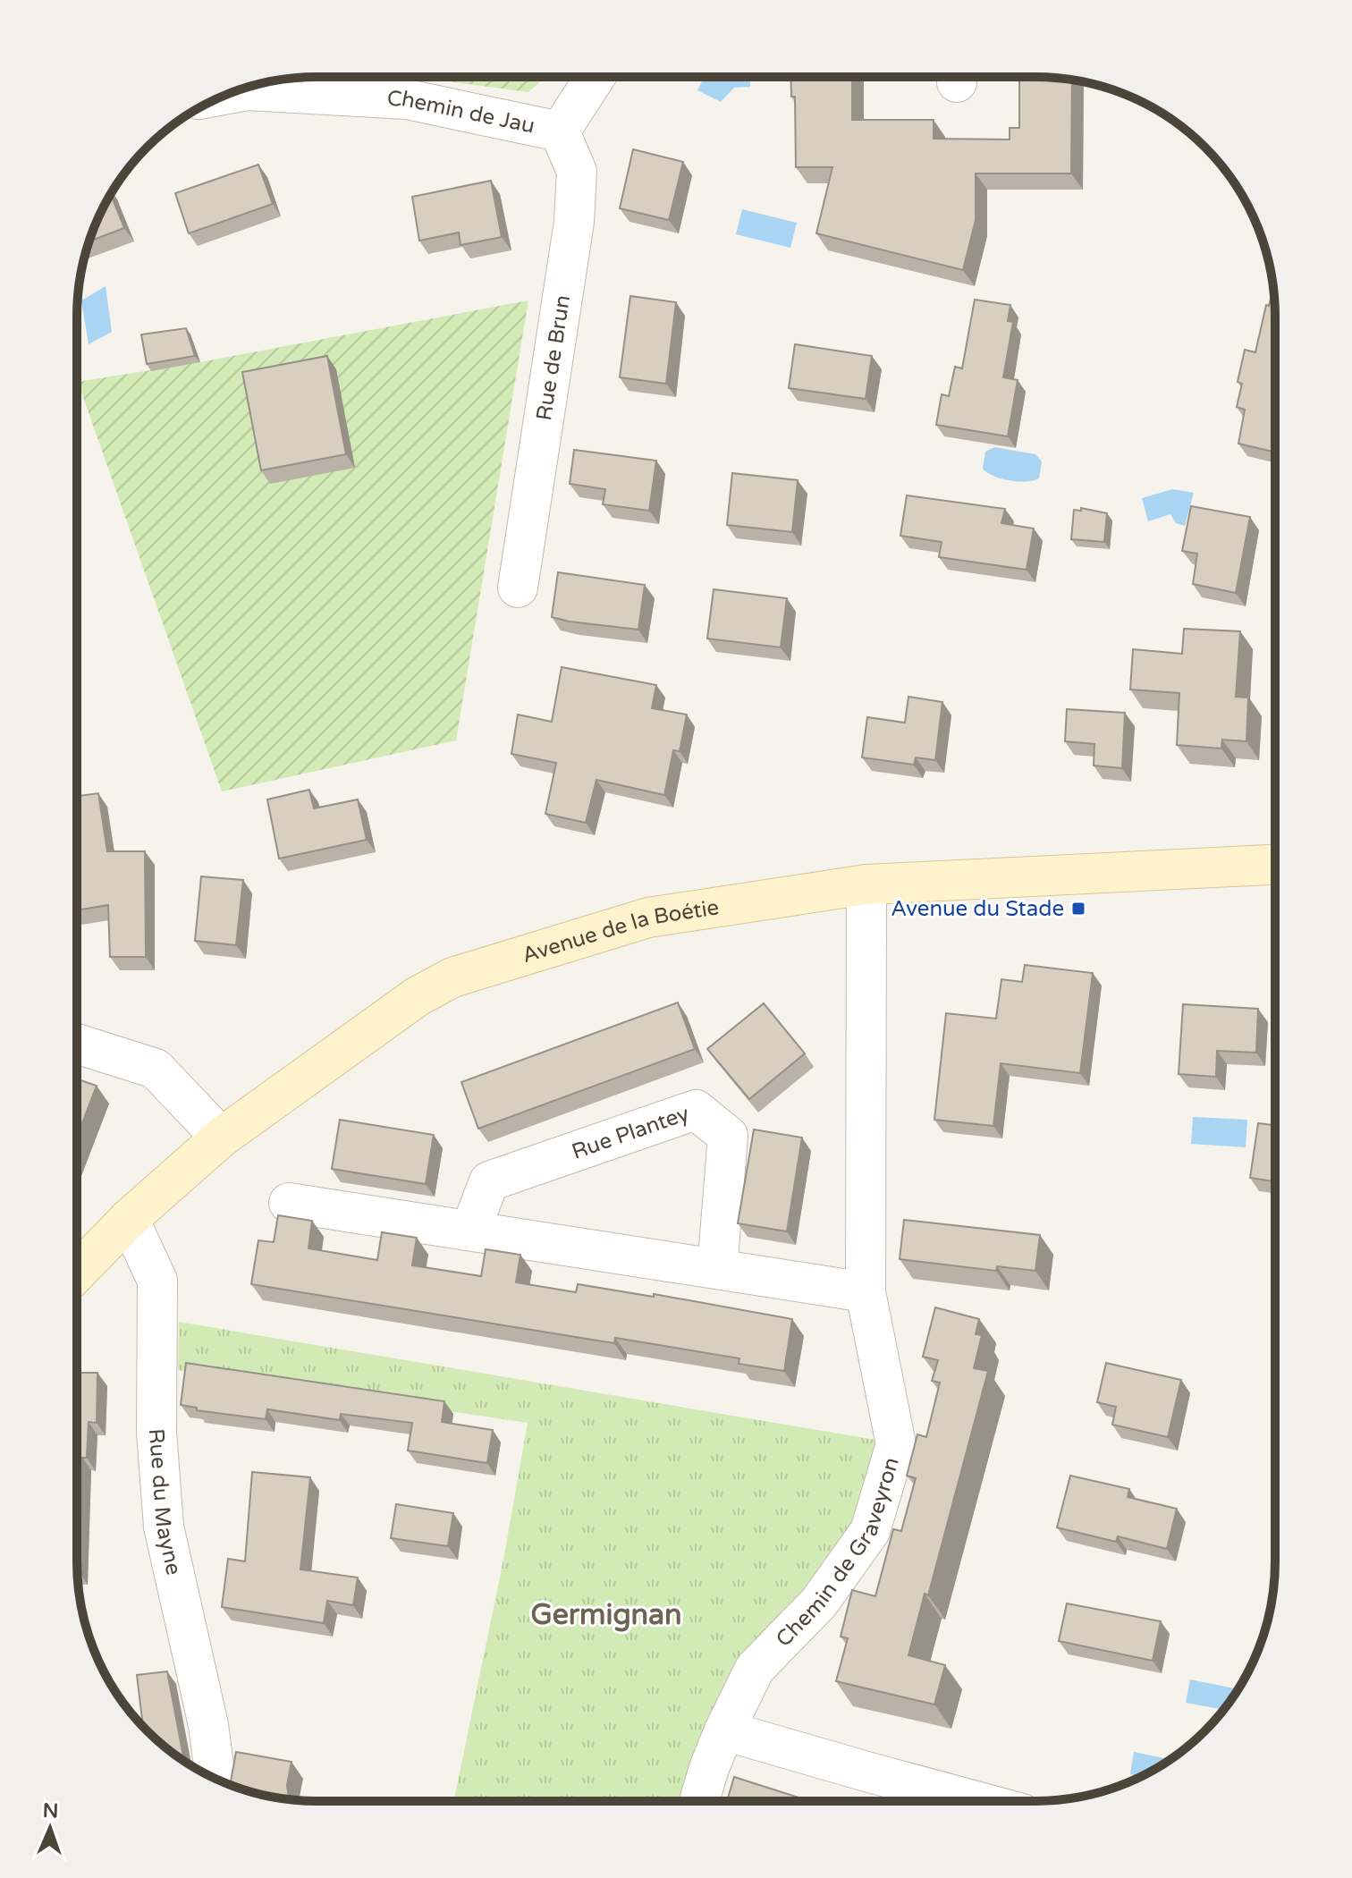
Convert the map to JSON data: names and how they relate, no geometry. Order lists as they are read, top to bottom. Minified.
{"streets":{"main road":["Avenue de la Boétie"],"street":["Chemin de Jau","Rue de Brun","Rue Plantey","Rue du Mayne","Chemin de Graveyron"]},"crossings":[["Chemin de Jau","Rue de Brun"],["Avenue de la Boétie","Rue du Mayne"],["Avenue de la Boétie","Chemin de Graveyron"]],"districts":["Germignan"],"places":{"transit":["Avenue du Stade"]},"north":"top"}
